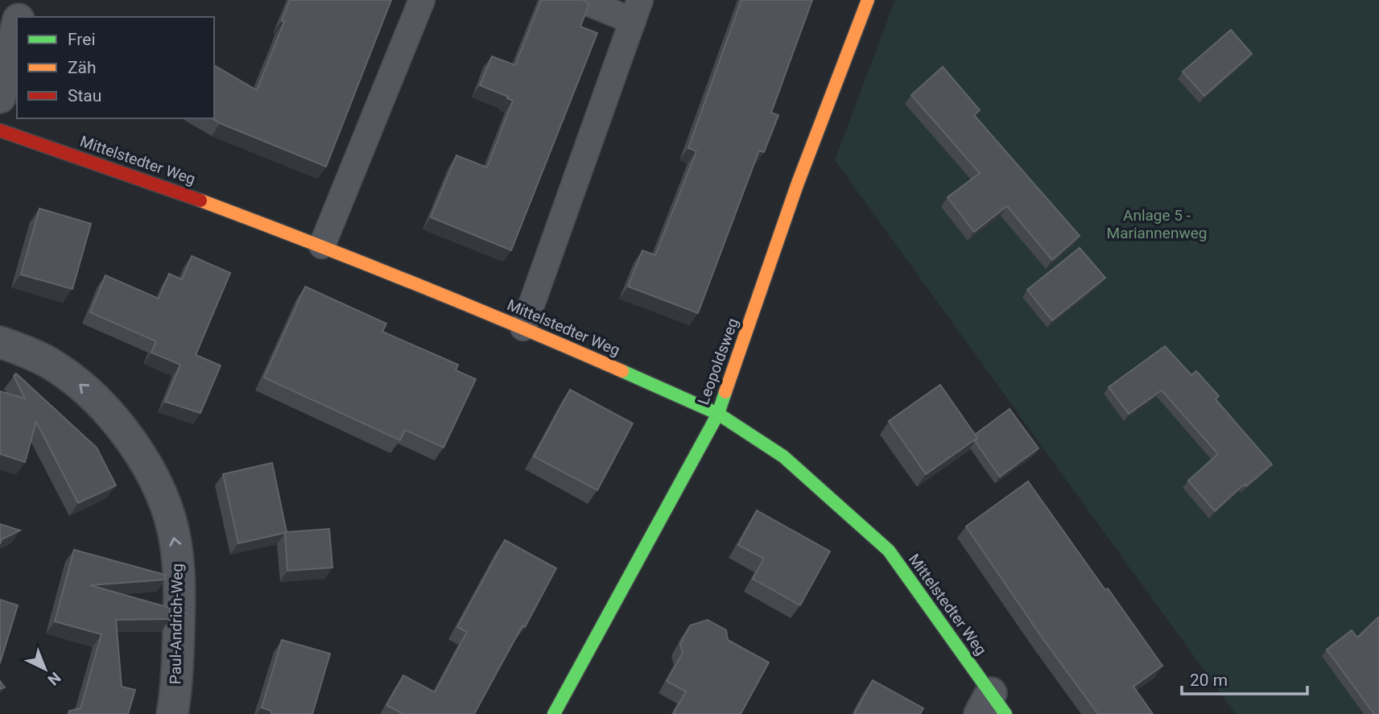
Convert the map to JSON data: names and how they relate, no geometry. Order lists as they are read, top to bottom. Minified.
{"streets":{"street":["Mittelstedter Weg","Leopoldsweg","Paul-Andrich-Weg"]},"crossings":[["Mittelstedter Weg","Leopoldsweg"]],"one_way":["Paul-Andrich-Weg"],"parks":["Anlage 5 - Mariannenweg"],"legend":["Frei","Zäh","Stau"],"scale_bar":"20 m","north":"bottom right"}
